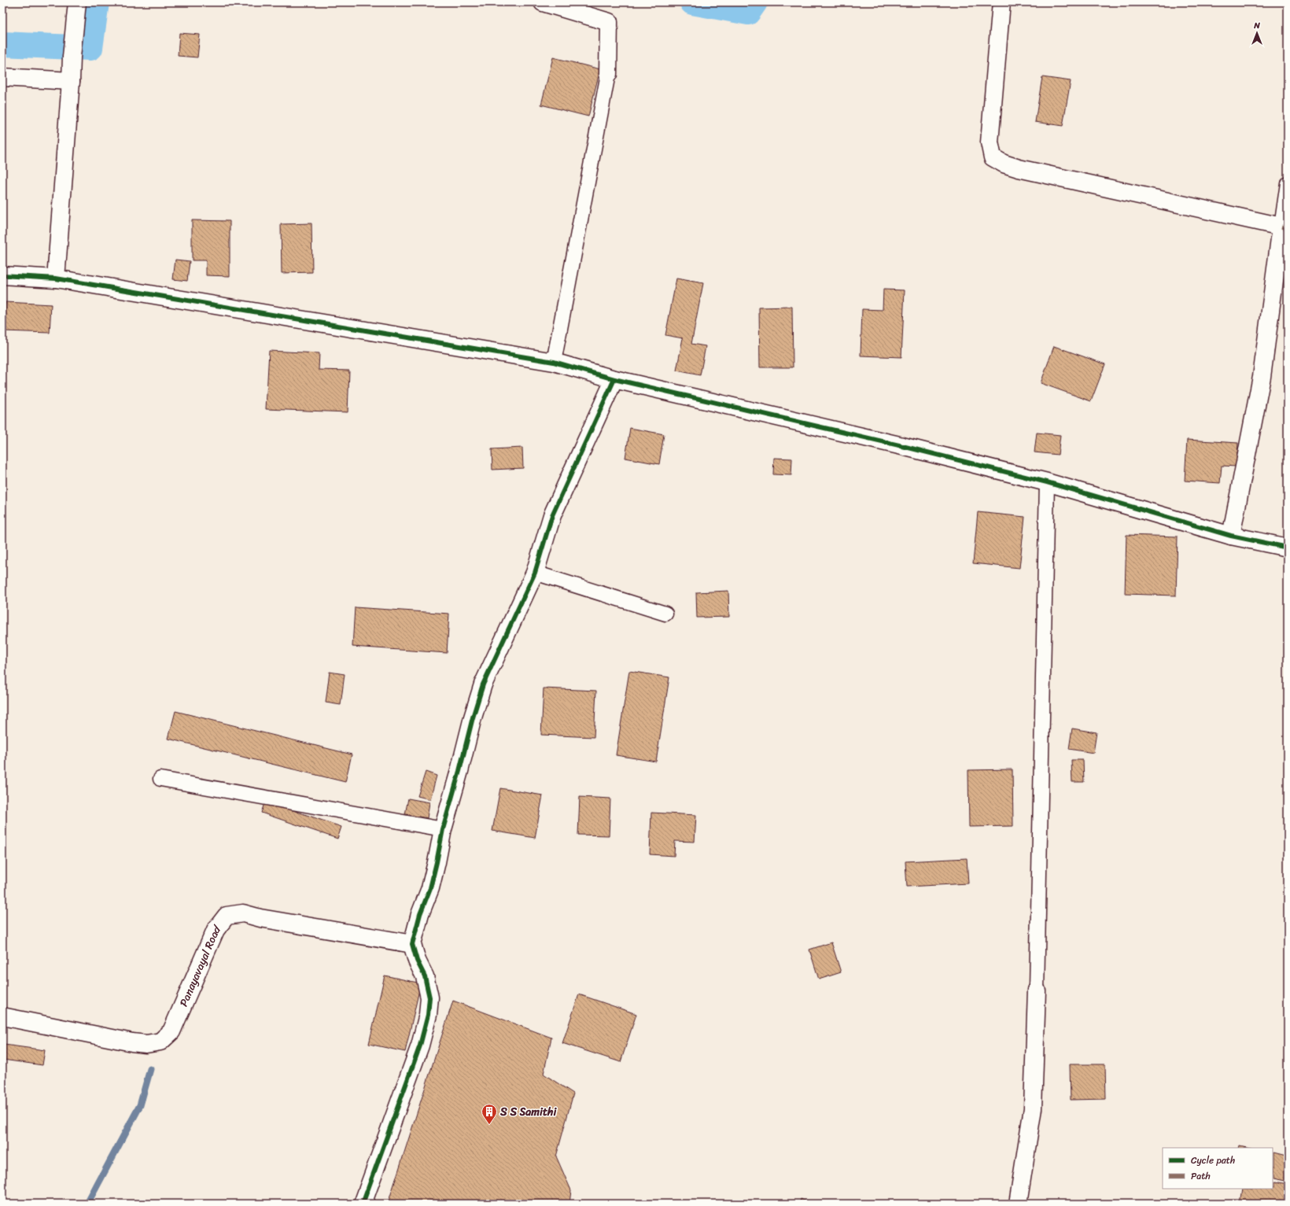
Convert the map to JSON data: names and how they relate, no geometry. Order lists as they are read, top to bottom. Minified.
{"streets":{"street":["Panayavayal Road"]},"places":{"building":["S S Samithi"]},"legend":["Cycle path","Path"],"north":"top"}
